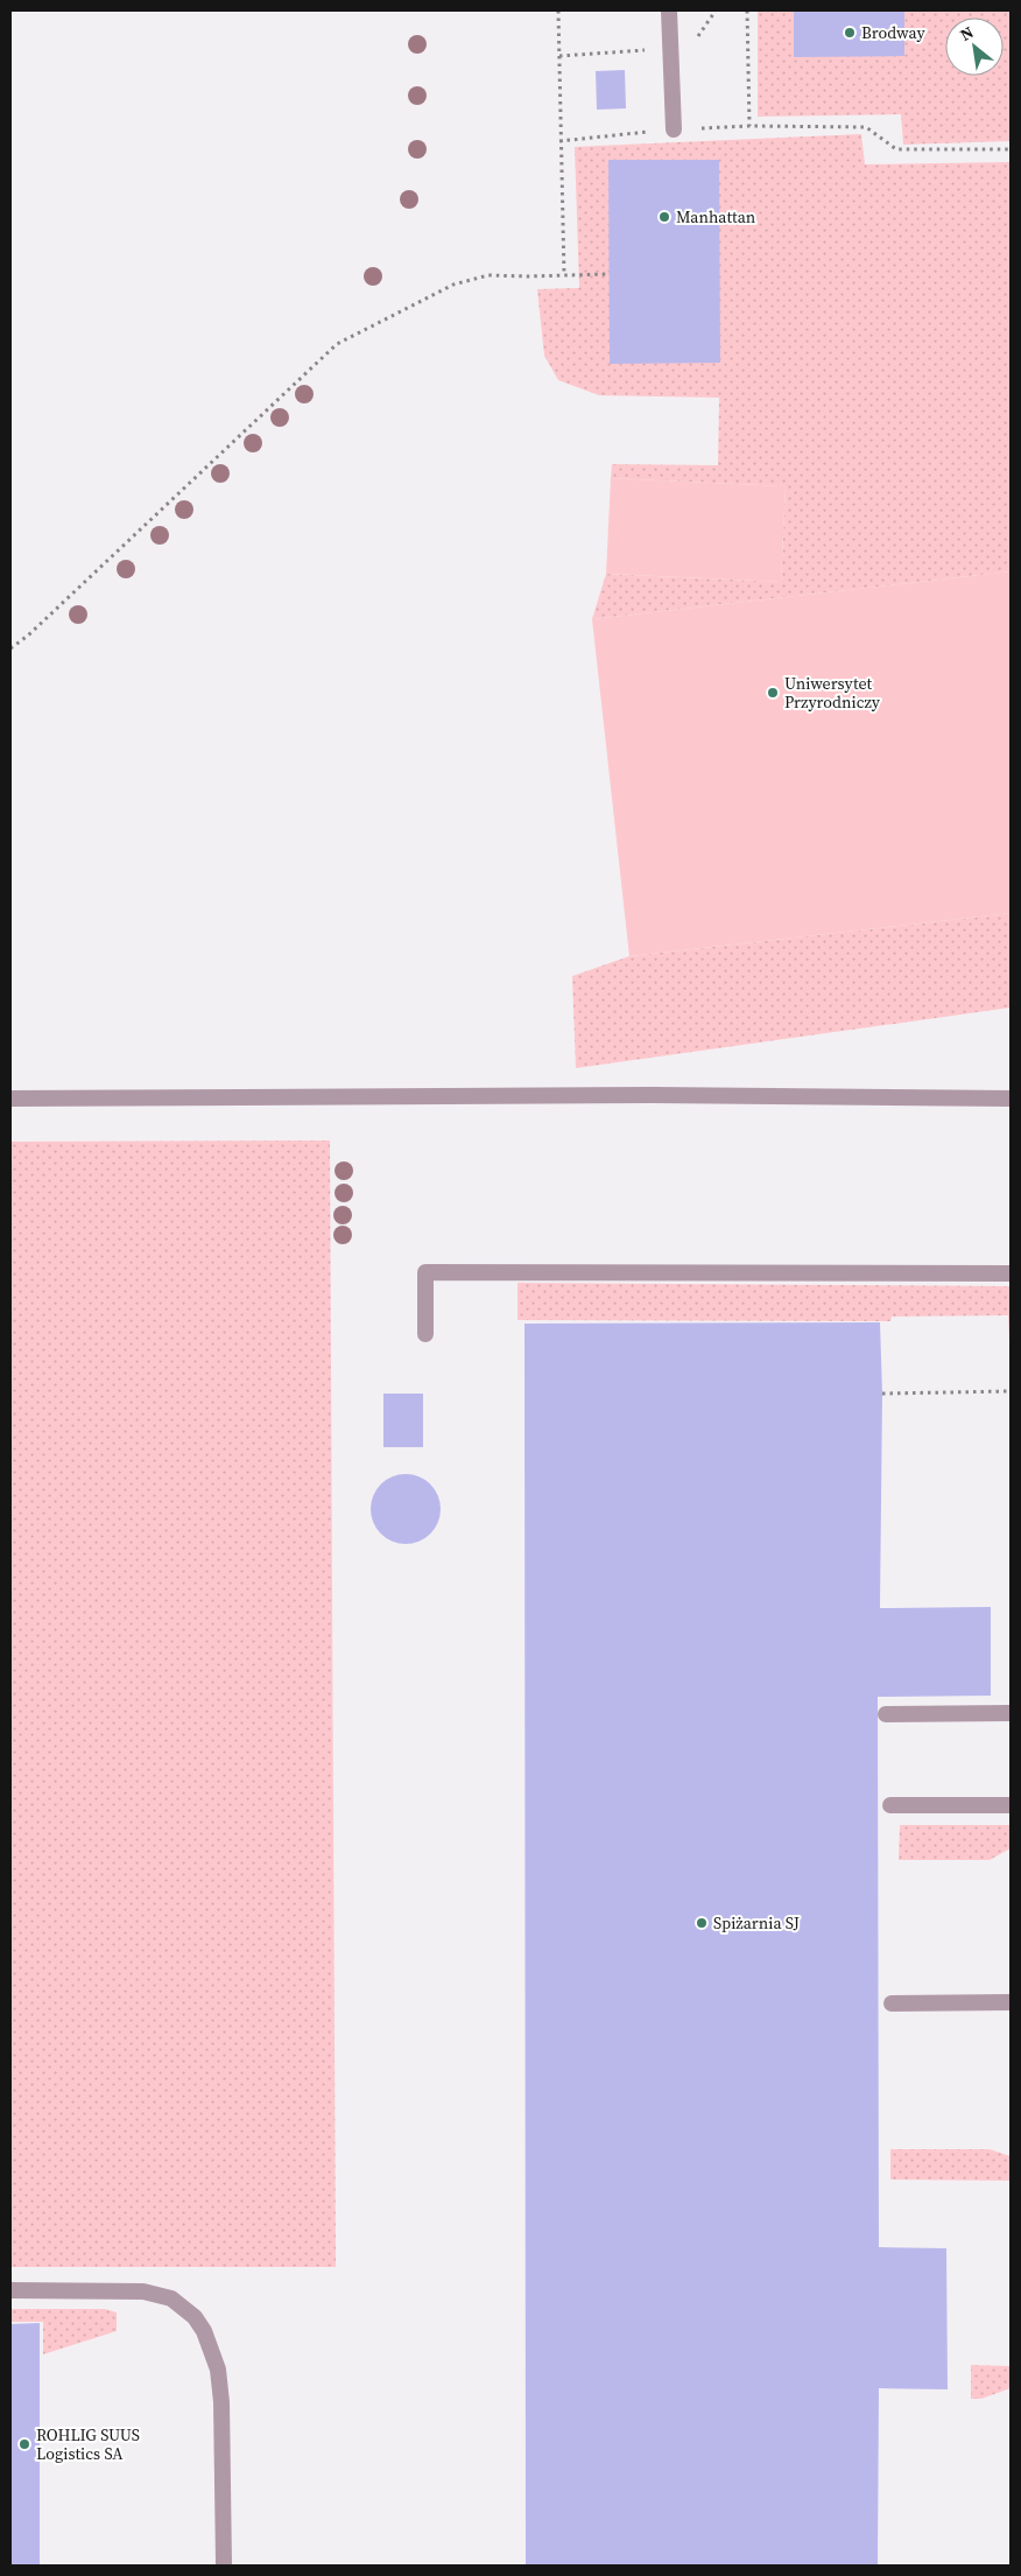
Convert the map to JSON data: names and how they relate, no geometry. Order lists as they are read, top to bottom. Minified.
{"places":["Brodway","Manhattan","Uniwersytet Przyrodniczy","Spiżarnia SJ","ROHLIG SUUS Logistics SA"],"north":"top left"}
